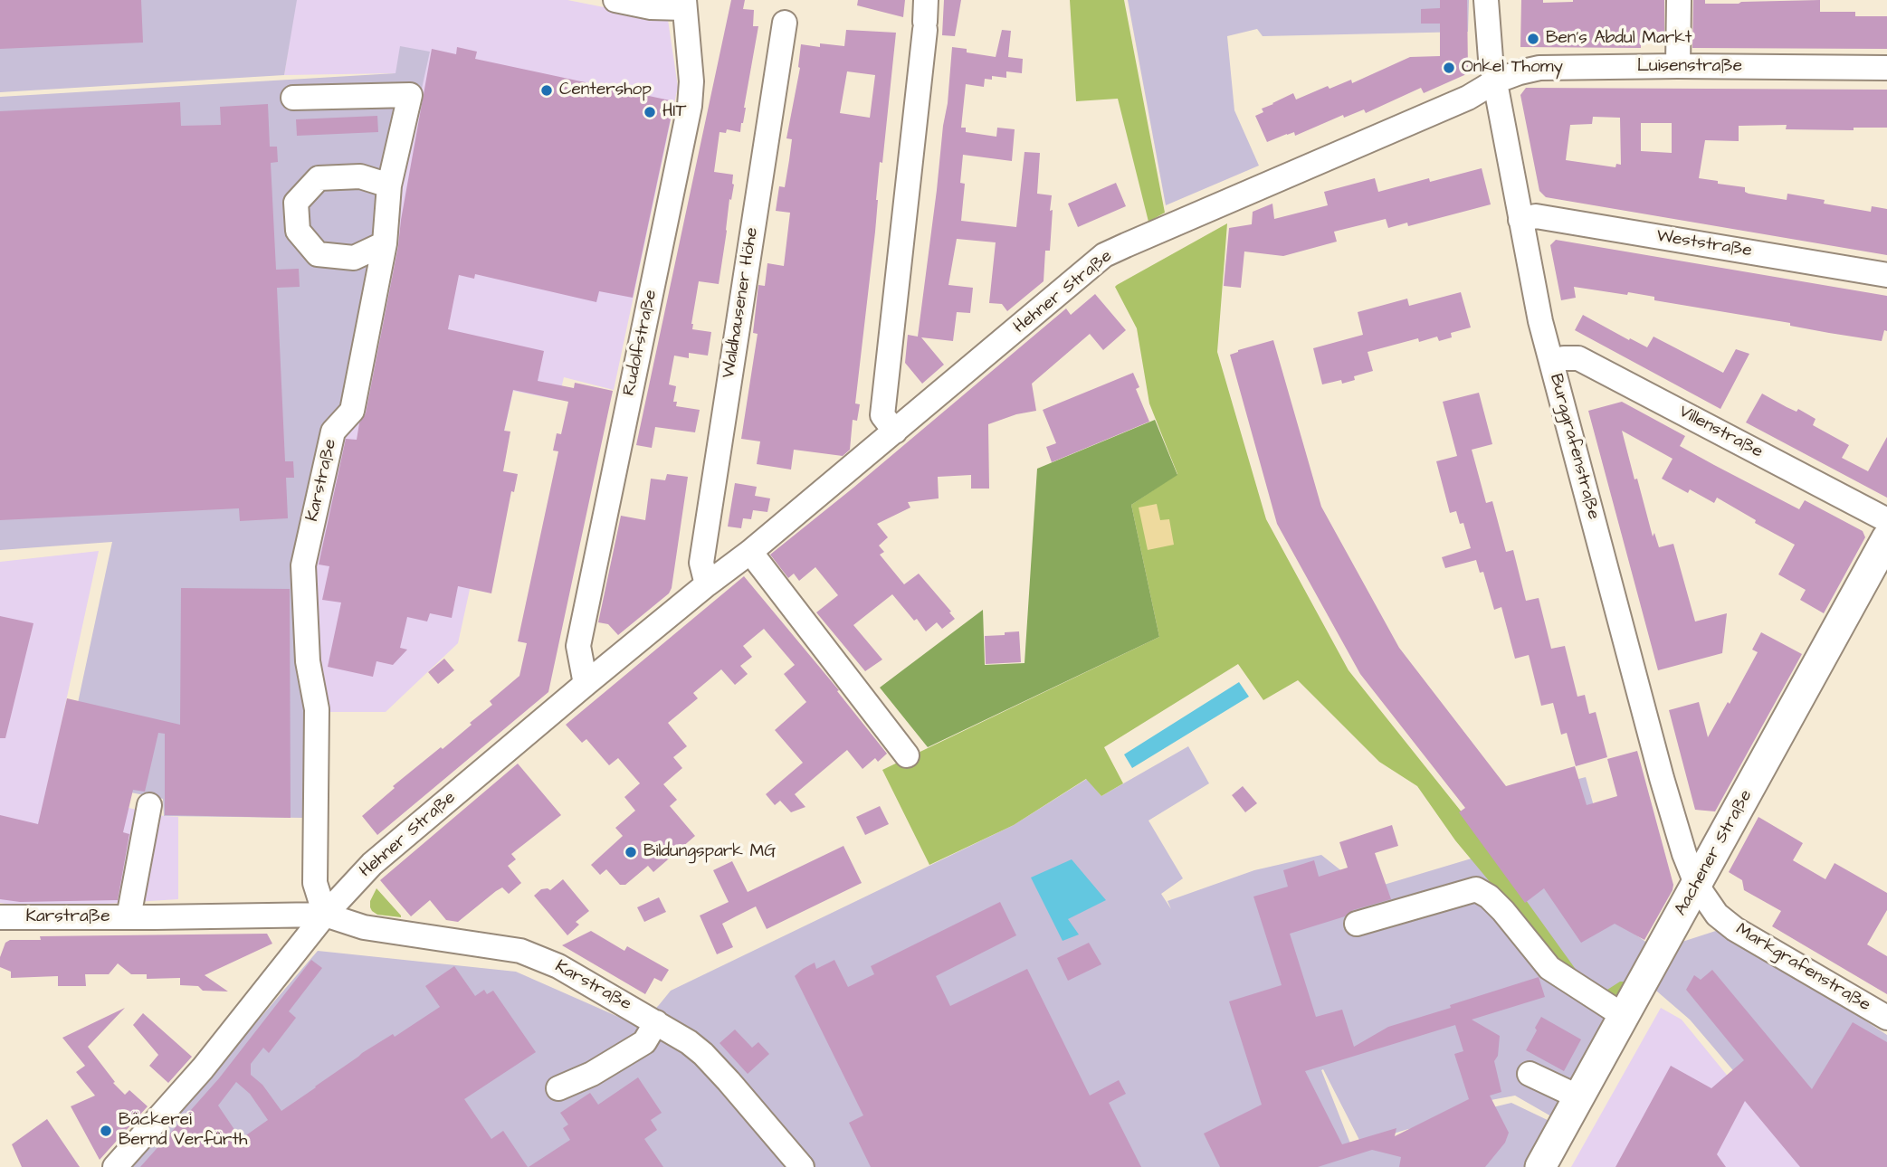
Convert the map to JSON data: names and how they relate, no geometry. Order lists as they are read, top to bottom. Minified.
{"streets":{"main road":["Aachener Straße"],"street":["Luisenstraße","Weststraße","Hehner Straße","Waldhausener Höhe","Rudolfstraße","Villenstraße","Burggrafenstraße","Karstraße","Markgrafenstraße"]},"crossings":[["Luisenstraße","Hehner Straße"],["Luisenstraße","Burggrafenstraße"],["Weststraße","Burggrafenstraße"],["Hehner Straße","Waldhausener Höhe"],["Hehner Straße","Rudolfstraße"],["Hehner Straße","Burggrafenstraße"],["Hehner Straße","Karstraße"],["Villenstraße","Burggrafenstraße"],["Burggrafenstraße","Aachener Straße"],["Burggrafenstraße","Markgrafenstraße"],["Aachener Straße","Markgrafenstraße"]],"places":["Ben's Abdul Markt","Onkel Thomy","Centershop","HIT","Bildungspark MG","Bäckerei Bernd Verfürth"]}
